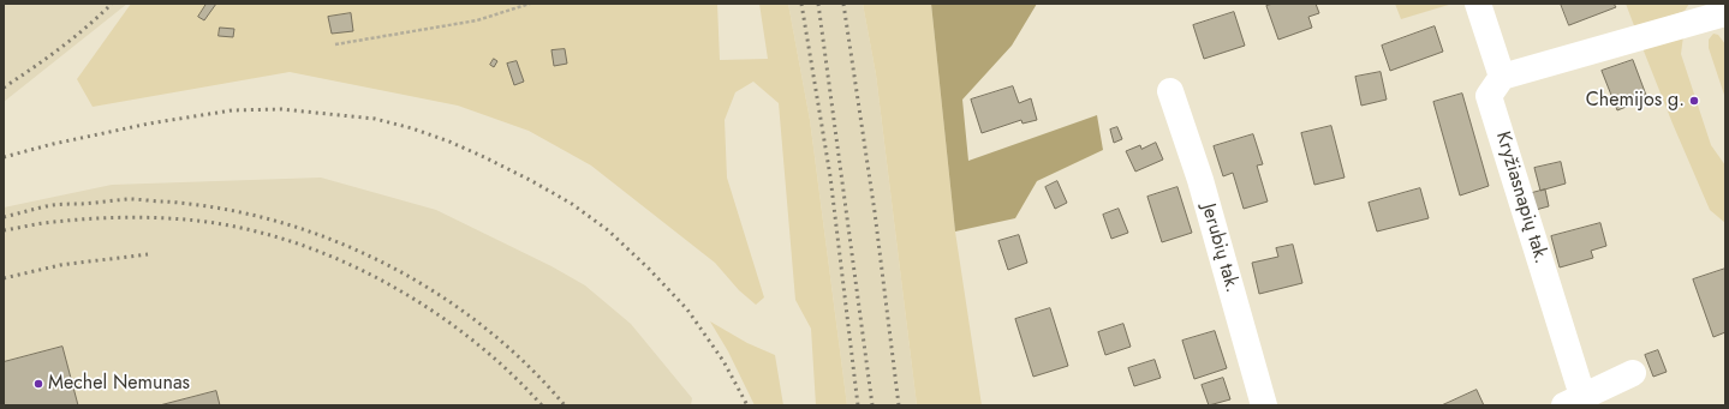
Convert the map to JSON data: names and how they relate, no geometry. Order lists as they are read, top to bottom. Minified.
{"streets":{"street":["Kryžiasnapių tak.","Jerubių tak."]},"places":["Chemijos g.","Mechel Nemunas"]}
